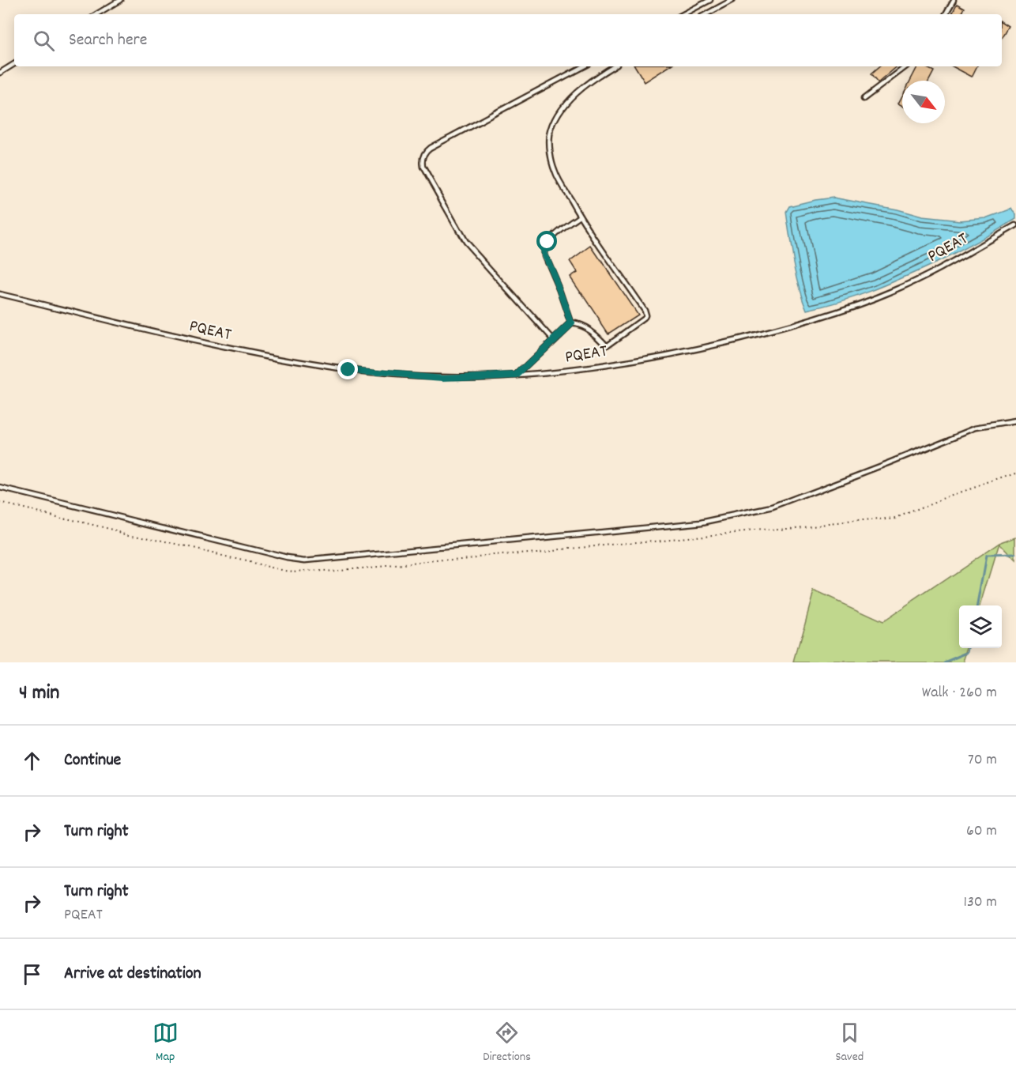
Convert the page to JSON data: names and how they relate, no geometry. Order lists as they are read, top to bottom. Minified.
{"streets":{"lane":["PQEAT"]},"north":"bottom right","page":{"search":"Search here","heading":["4 min","Walk · 260 m"],"list":[["Continue","70 m"],["Turn right","60 m"],["Turn right","PQEAT","130 m"],"Arrive at destination"],"nav":["Map","Directions","Saved"]}}
